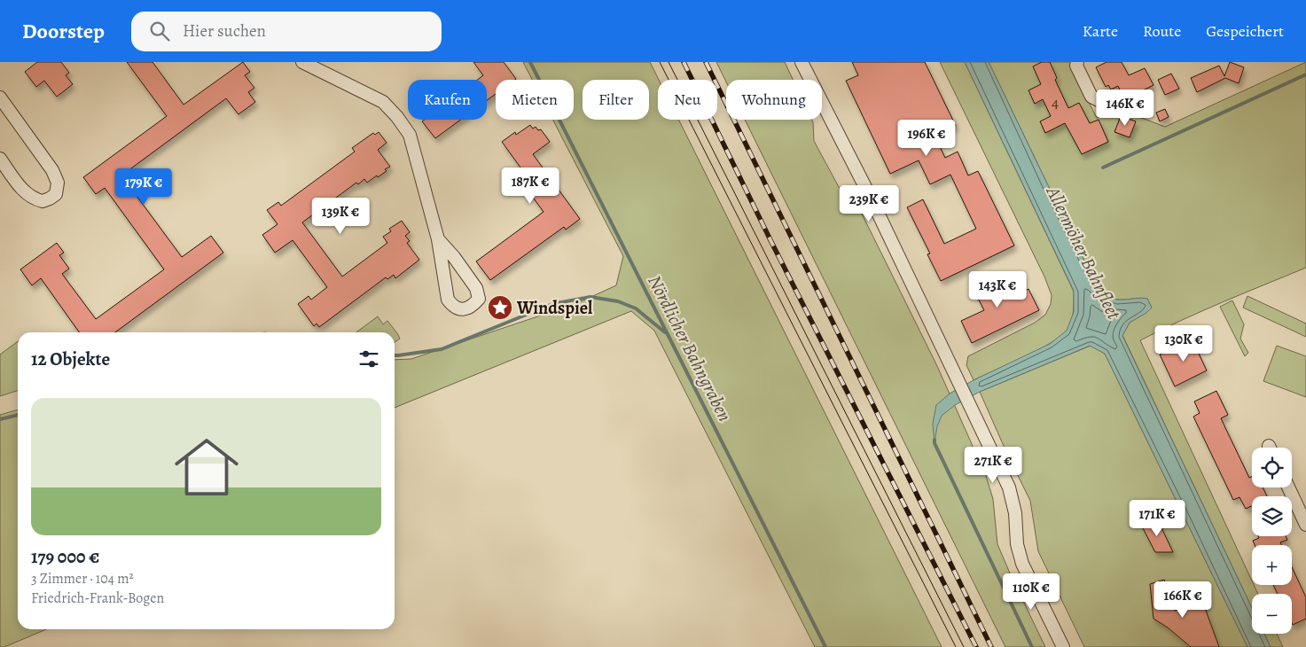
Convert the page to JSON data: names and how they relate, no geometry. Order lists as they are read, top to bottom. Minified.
{"water":["Allermöher Bahnfleet","Nördlicher Bahngraben"],"places":{"place":["Windspiel"]},"house_numbers":["4"],"page":{"header":"Doorstep","search":"Hier suchen","nav":["Karte","Route","Gespeichert"],"chip":["Kaufen","Mieten","Filter","Neu","Wohnung"],"price":["146K €","196K €","187K €","179K €","239K €","139K €","143K €","130K €","271K €","171K €","110K €","166K €"],"heading":"12 Objekte","list":[{"name":"179 000 €","note":"3 Zimmer · 104 m² · Friedrich-Frank-Bogen"}],"map_buttons":["+","−"]}}
